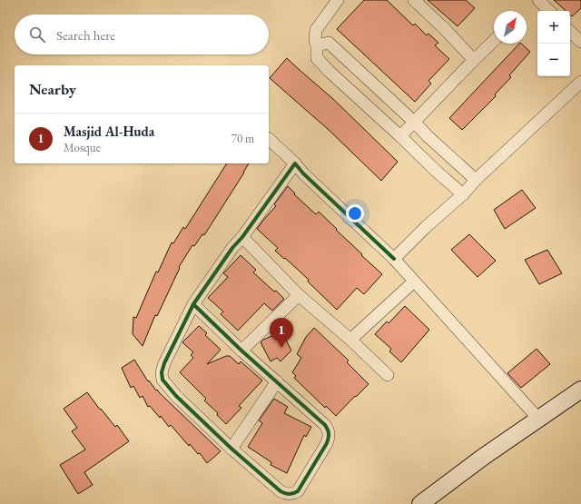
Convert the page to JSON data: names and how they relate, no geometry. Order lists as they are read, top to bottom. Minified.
{"north":"top right","page":{"map_buttons":["+","−"],"search":"Search here","heading":"Nearby","list":[{"mark":"1","name":"Masjid Al-Huda","note":"Mosque","value":"70 m"}],"pins":"1"}}
